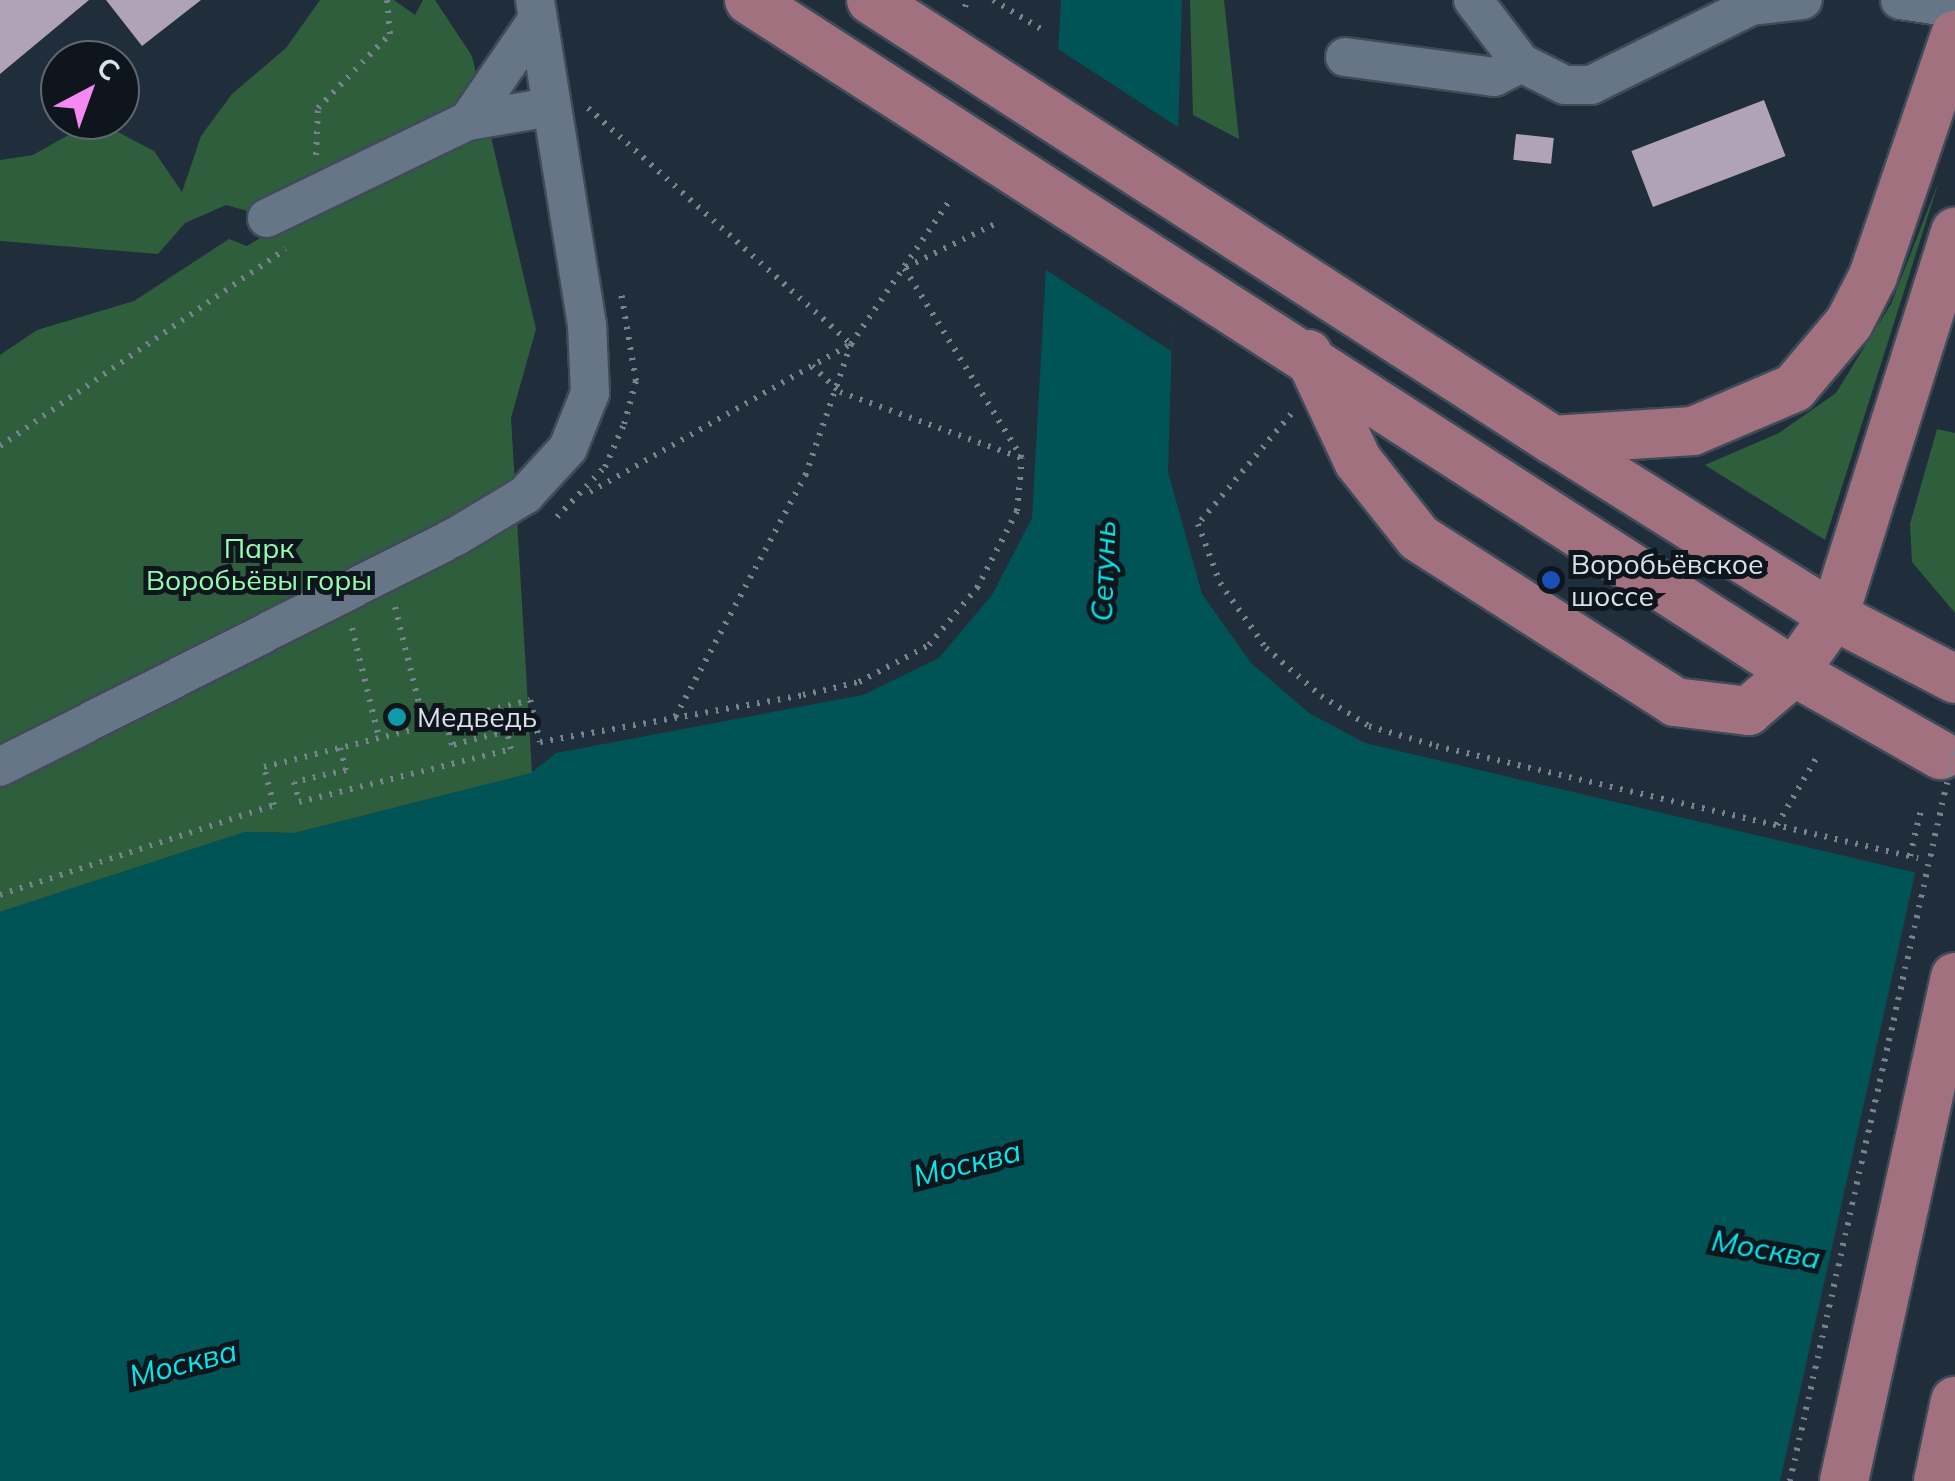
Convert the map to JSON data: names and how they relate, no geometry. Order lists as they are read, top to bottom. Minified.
{"water":["Сетунь","Москва"],"parks":["Парк Воробьёвы горы"],"places":["Воробьёвское шоссе","Медведь"],"north":"top right"}
